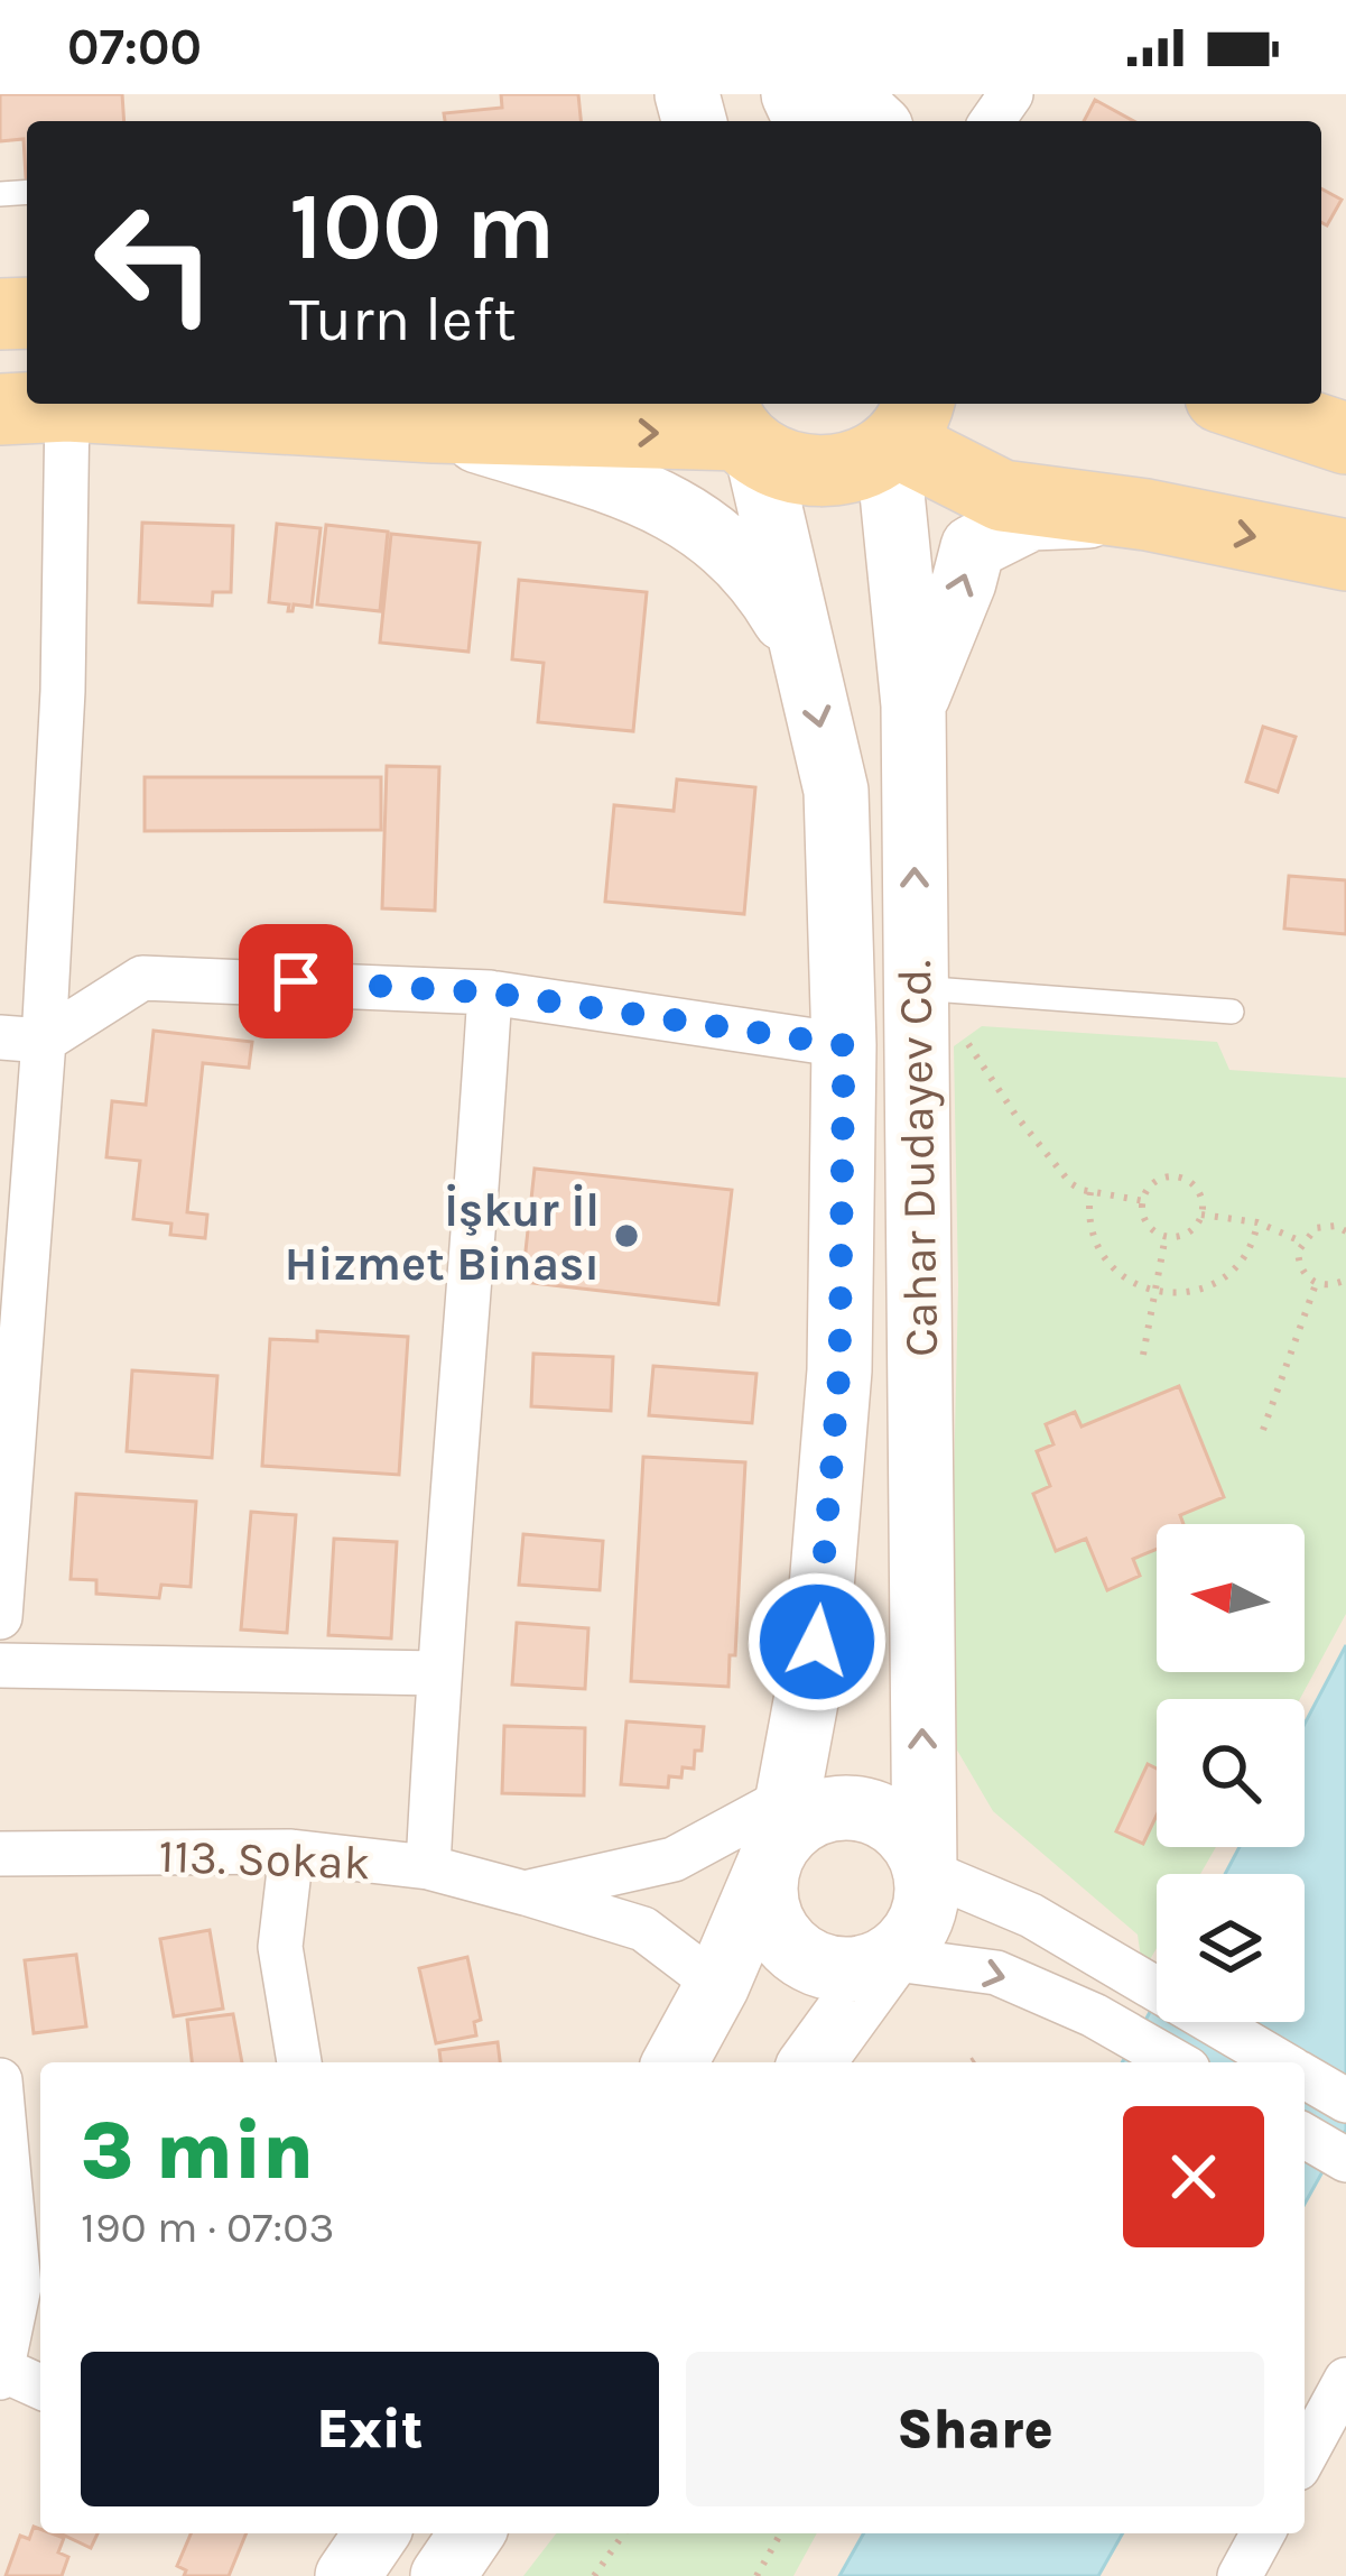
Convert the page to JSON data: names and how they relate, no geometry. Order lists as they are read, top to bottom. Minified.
{"streets":{"main road":["Cahar Dudayev Cd."],"street":["113. Sokak"]},"crossings":[["Cahar Dudayev Cd.","113. Sokak"]],"places":["İşkur İl Hizmet Binası"],"north":"left","page":{"status":"07:00","turn":["100 m","Turn left"],"heading":["3 min","190 m · 07:03"],"buttons":["Exit","Share"]}}
